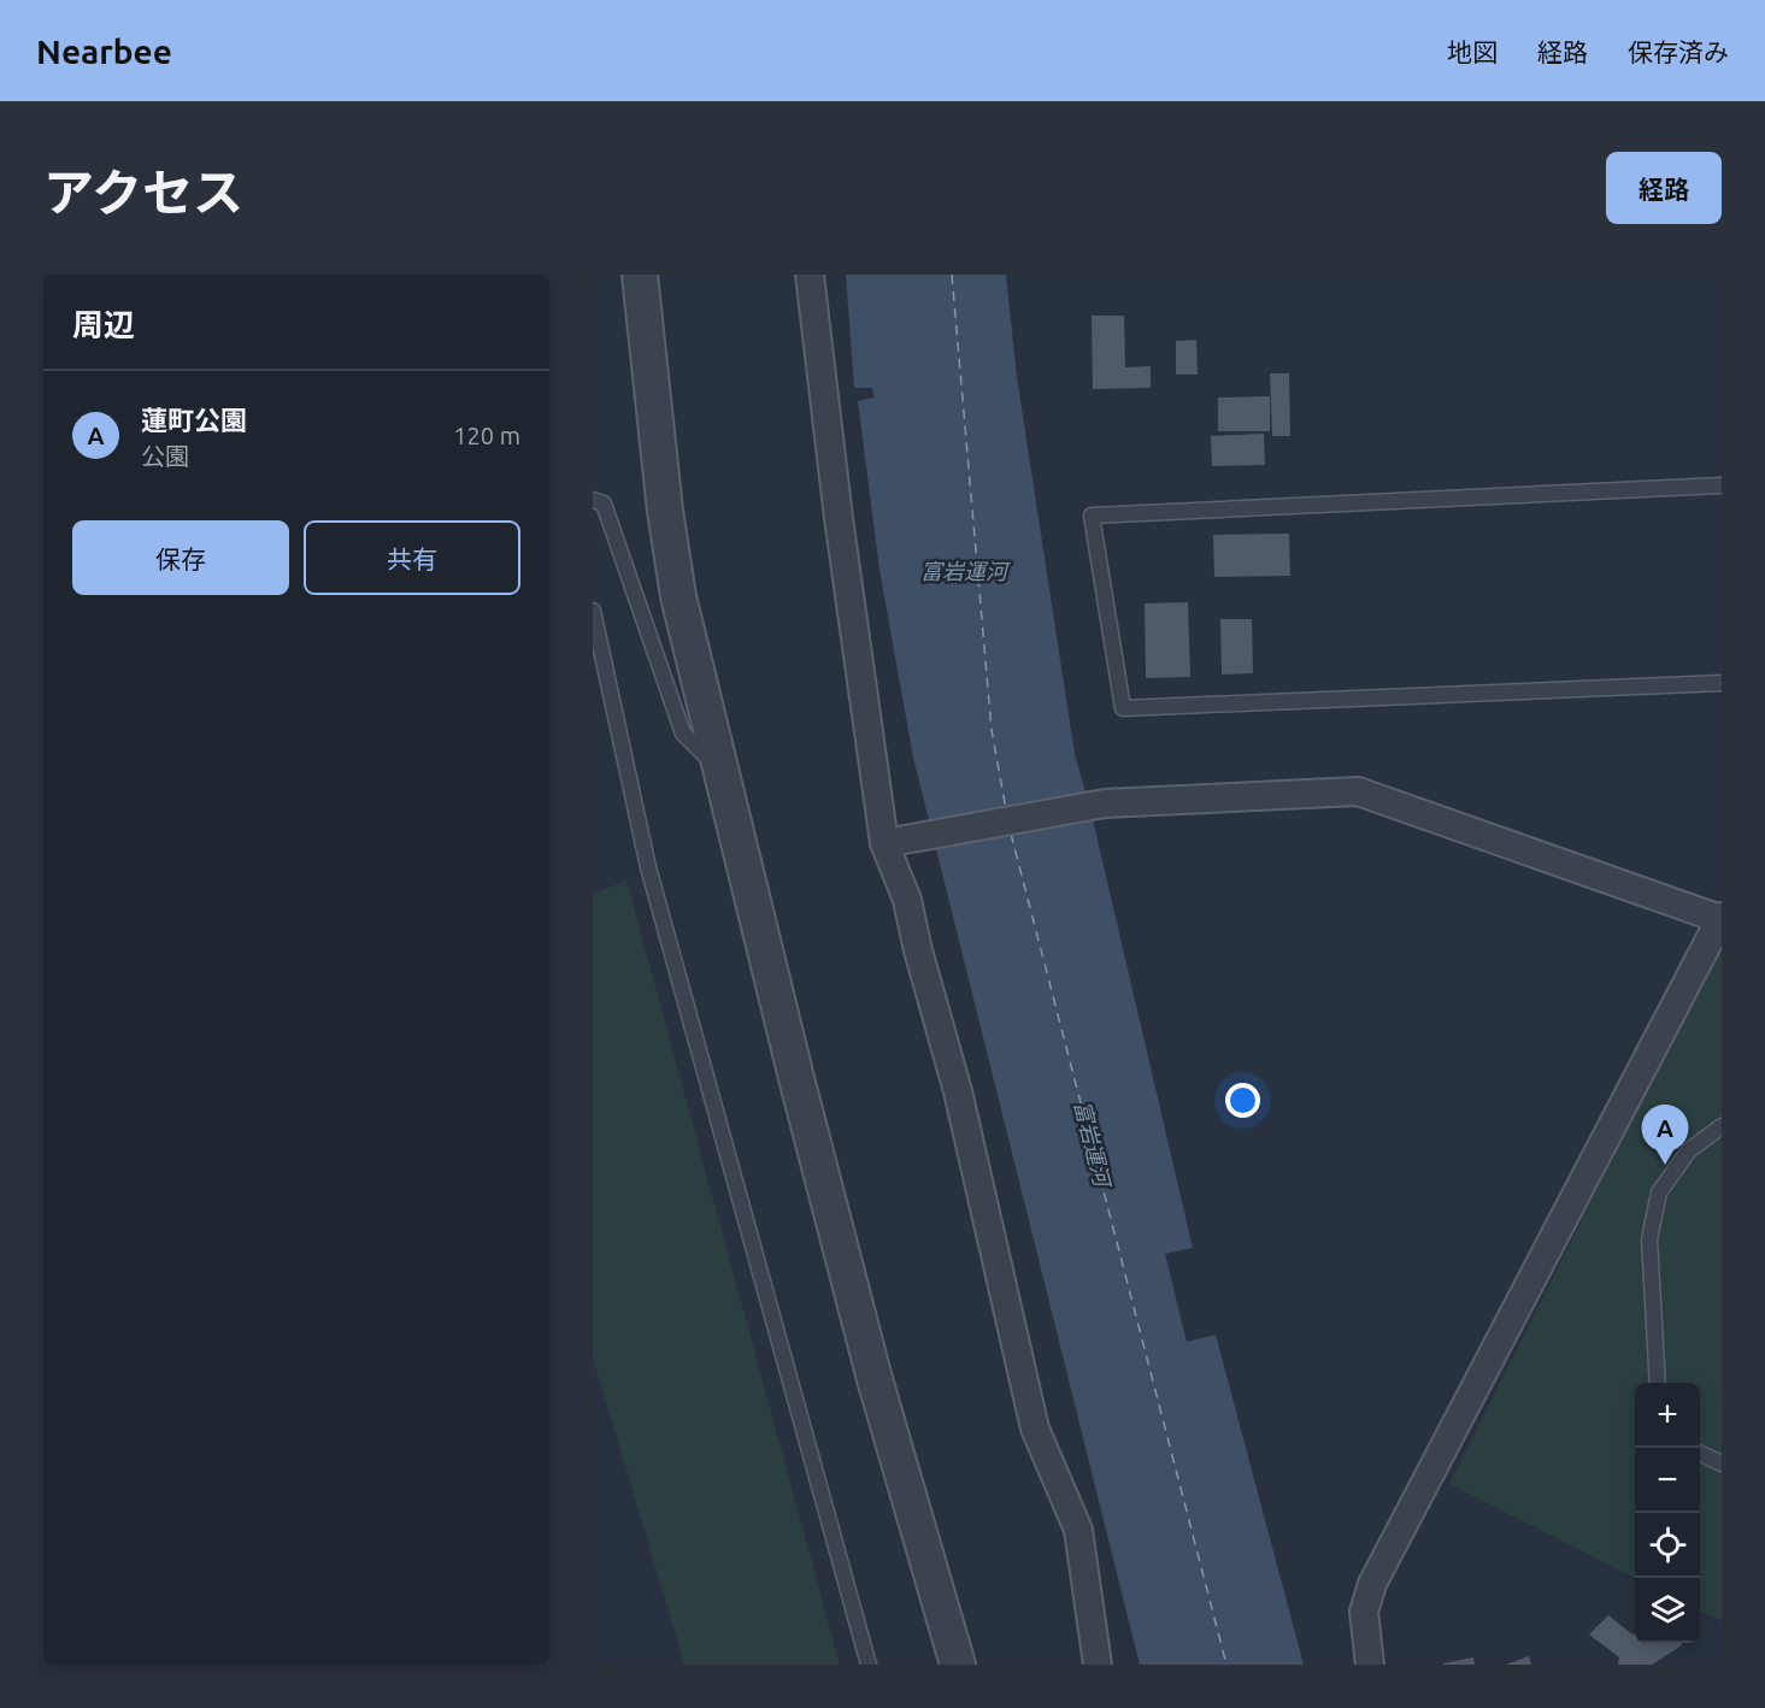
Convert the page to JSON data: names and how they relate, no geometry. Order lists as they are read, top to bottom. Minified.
{"water":["富岩運河"],"page":{"header":"Nearbee","nav":["地図","経路","保存済み"],"title":"アクセス","buttons":["経路",["保存","共有"]],"heading":"周辺","list":[{"mark":"A","name":"蓮町公園","note":"公園","value":"120 m"}],"pins":"A","map_buttons":["+","−"]}}
